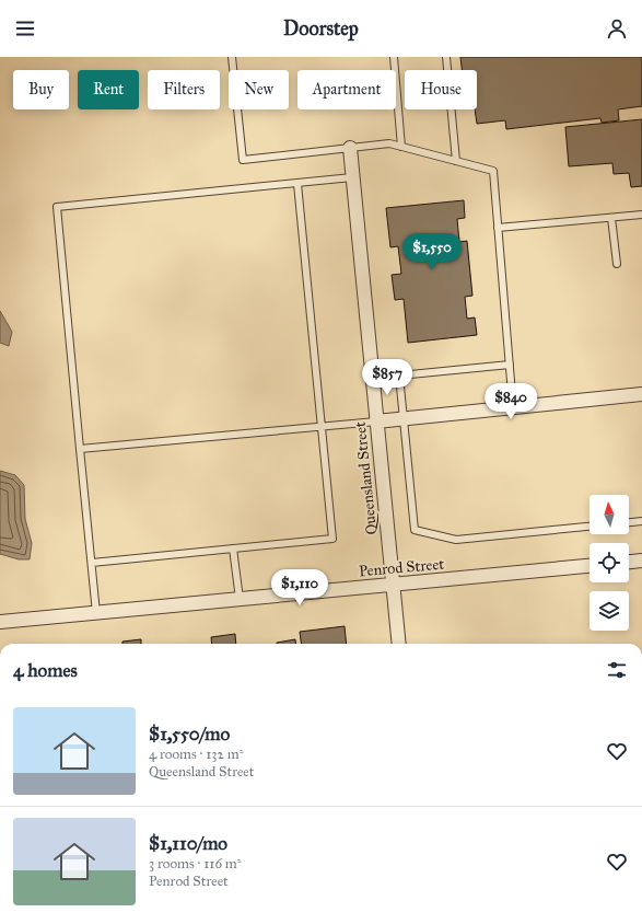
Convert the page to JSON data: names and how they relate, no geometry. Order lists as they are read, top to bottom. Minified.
{"streets":{"street":["Queensland Street","Penrod Street"]},"crossings":[["Queensland Street","Penrod Street"]],"north":"top","page":{"header":"Doorstep","chip":["Buy","Rent","Filters","New","Apartment","House"],"price":["$1,550","$857","$840","$1,110"],"heading":"4 homes","list":[{"name":"$1,550/mo","note":"4 rooms · 132 m² · Queensland Street"},{"name":"$1,110/mo","note":"3 rooms · 116 m² · Penrod Street"}]}}
